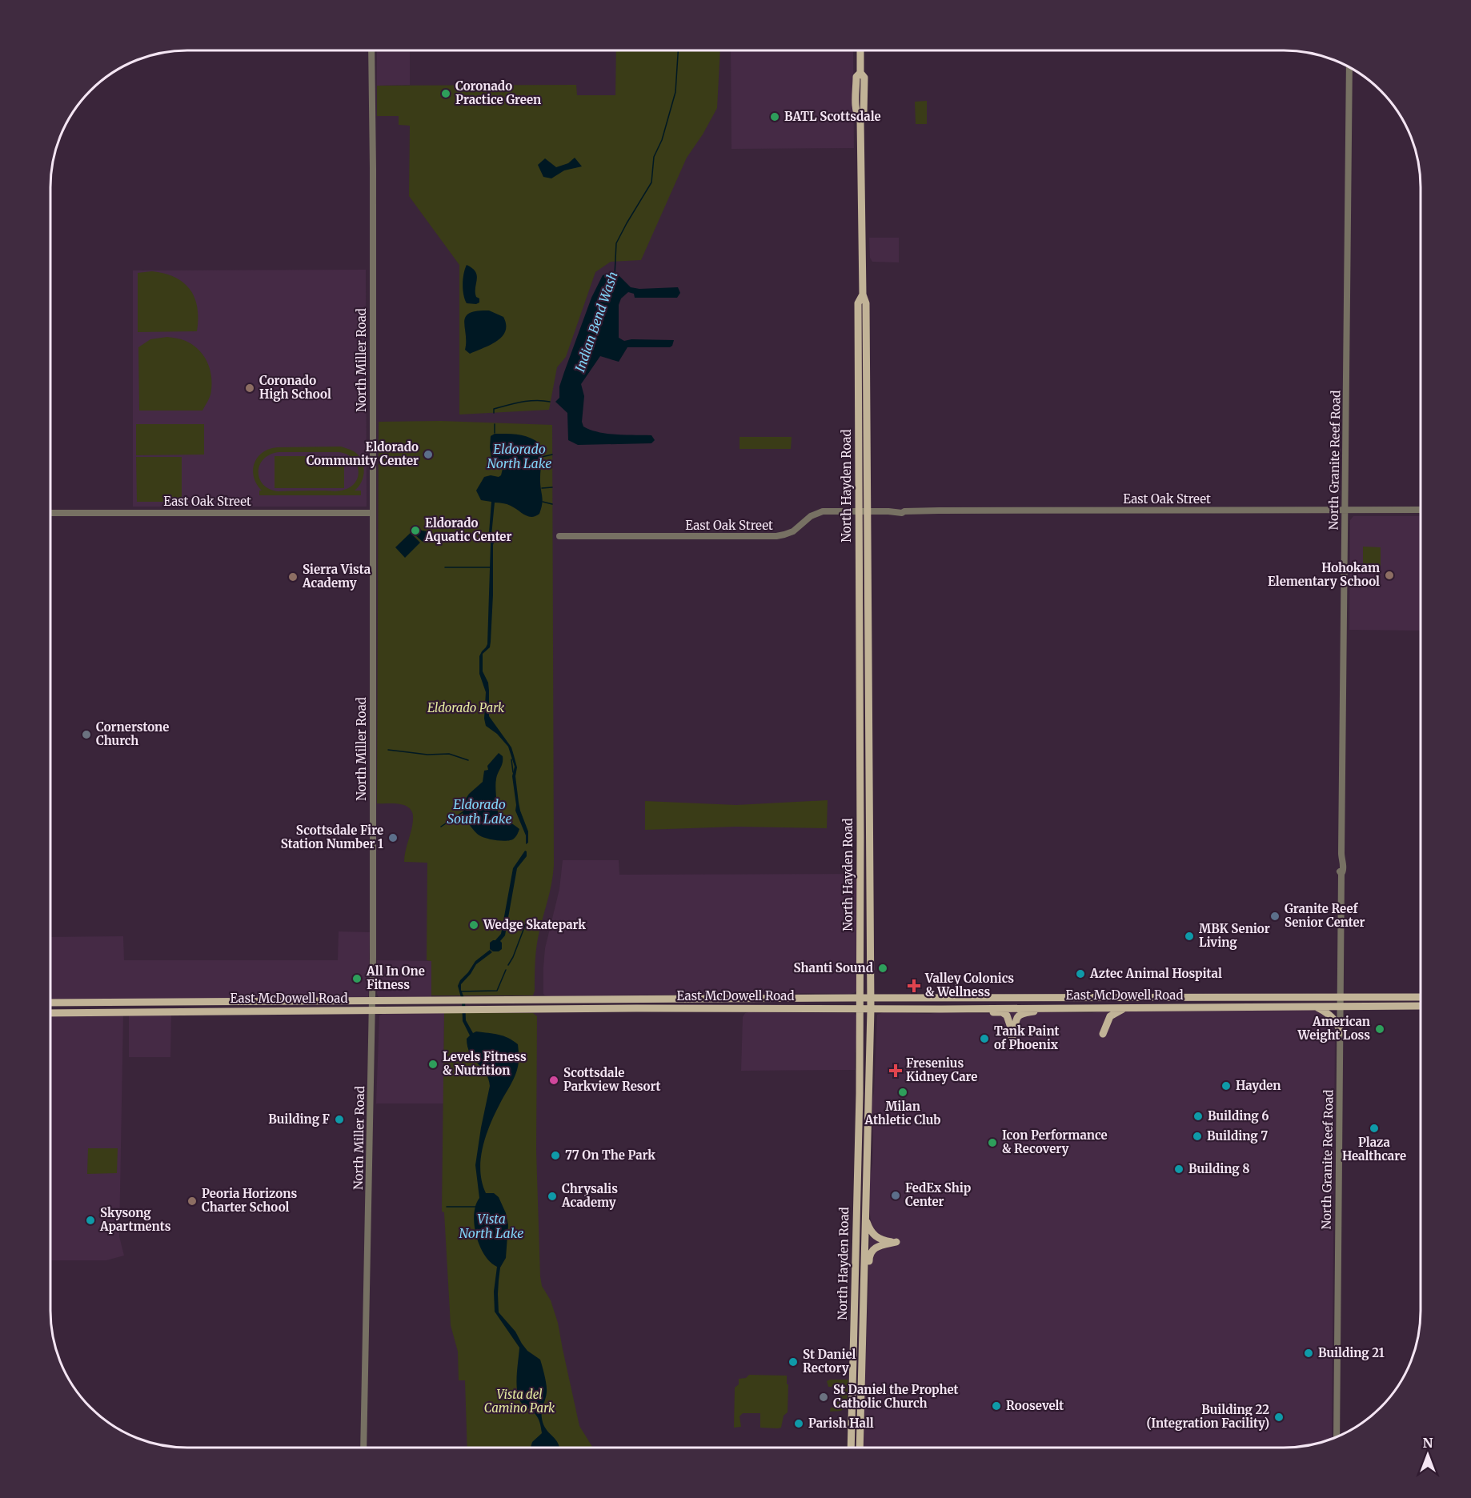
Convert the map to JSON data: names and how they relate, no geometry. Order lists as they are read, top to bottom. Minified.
{"streets":{"main road":["North Hayden Road","East McDowell Road"],"street":["North Miller Road","North Granite Reef Road","East Oak Street"]},"crossings":[["North Miller Road","East Oak Street"],["North Miller Road","East McDowell Road"],["North Granite Reef Road","East Oak Street"],["North Granite Reef Road","East McDowell Road"],["North Hayden Road","East Oak Street"],["North Hayden Road","East McDowell Road"]],"water":["Indian Bend Wash","Eldorado North Lake","Eldorado South Lake","Vista North Lake"],"parks":["Eldorado Park","Vista del Camino Park"],"places":{"other":["Coronado Practice Green","BATL Scottsdale","Coronado High School","Eldorado Community Center","Eldorado Aquatic Center","Hohokam Elementary School","Sierra Vista Academy","Cornerstone Church","Scottsdale Fire Station Number 1","Granite Reef Senior Center","Wedge Skatepark","MBK Senior Living","Shanti Sound","Aztec Animal Hospital","All In One Fitness","American Weight Loss","Tank Paint of Phoenix","Levels Fitness & Nutrition","Scottsdale Parkview Resort","Hayden","Milan Athletic Club","Building 6","Building F","Plaza Healthcare","Building 7","Icon Performance & Recovery","77 On The Park","Building 8","FedEx Ship Center","Chrysalis Academy","Peoria Horizons Charter School","Skysong Apartments","Building 21","St Daniel Rectory","St Daniel the Prophet Catholic Church","Roosevelt","Building 22 (Integration Facility)","Parish Hall"],"health":["Valley Colonics & Wellness","Fresenius Kidney Care"]},"north":"top"}
